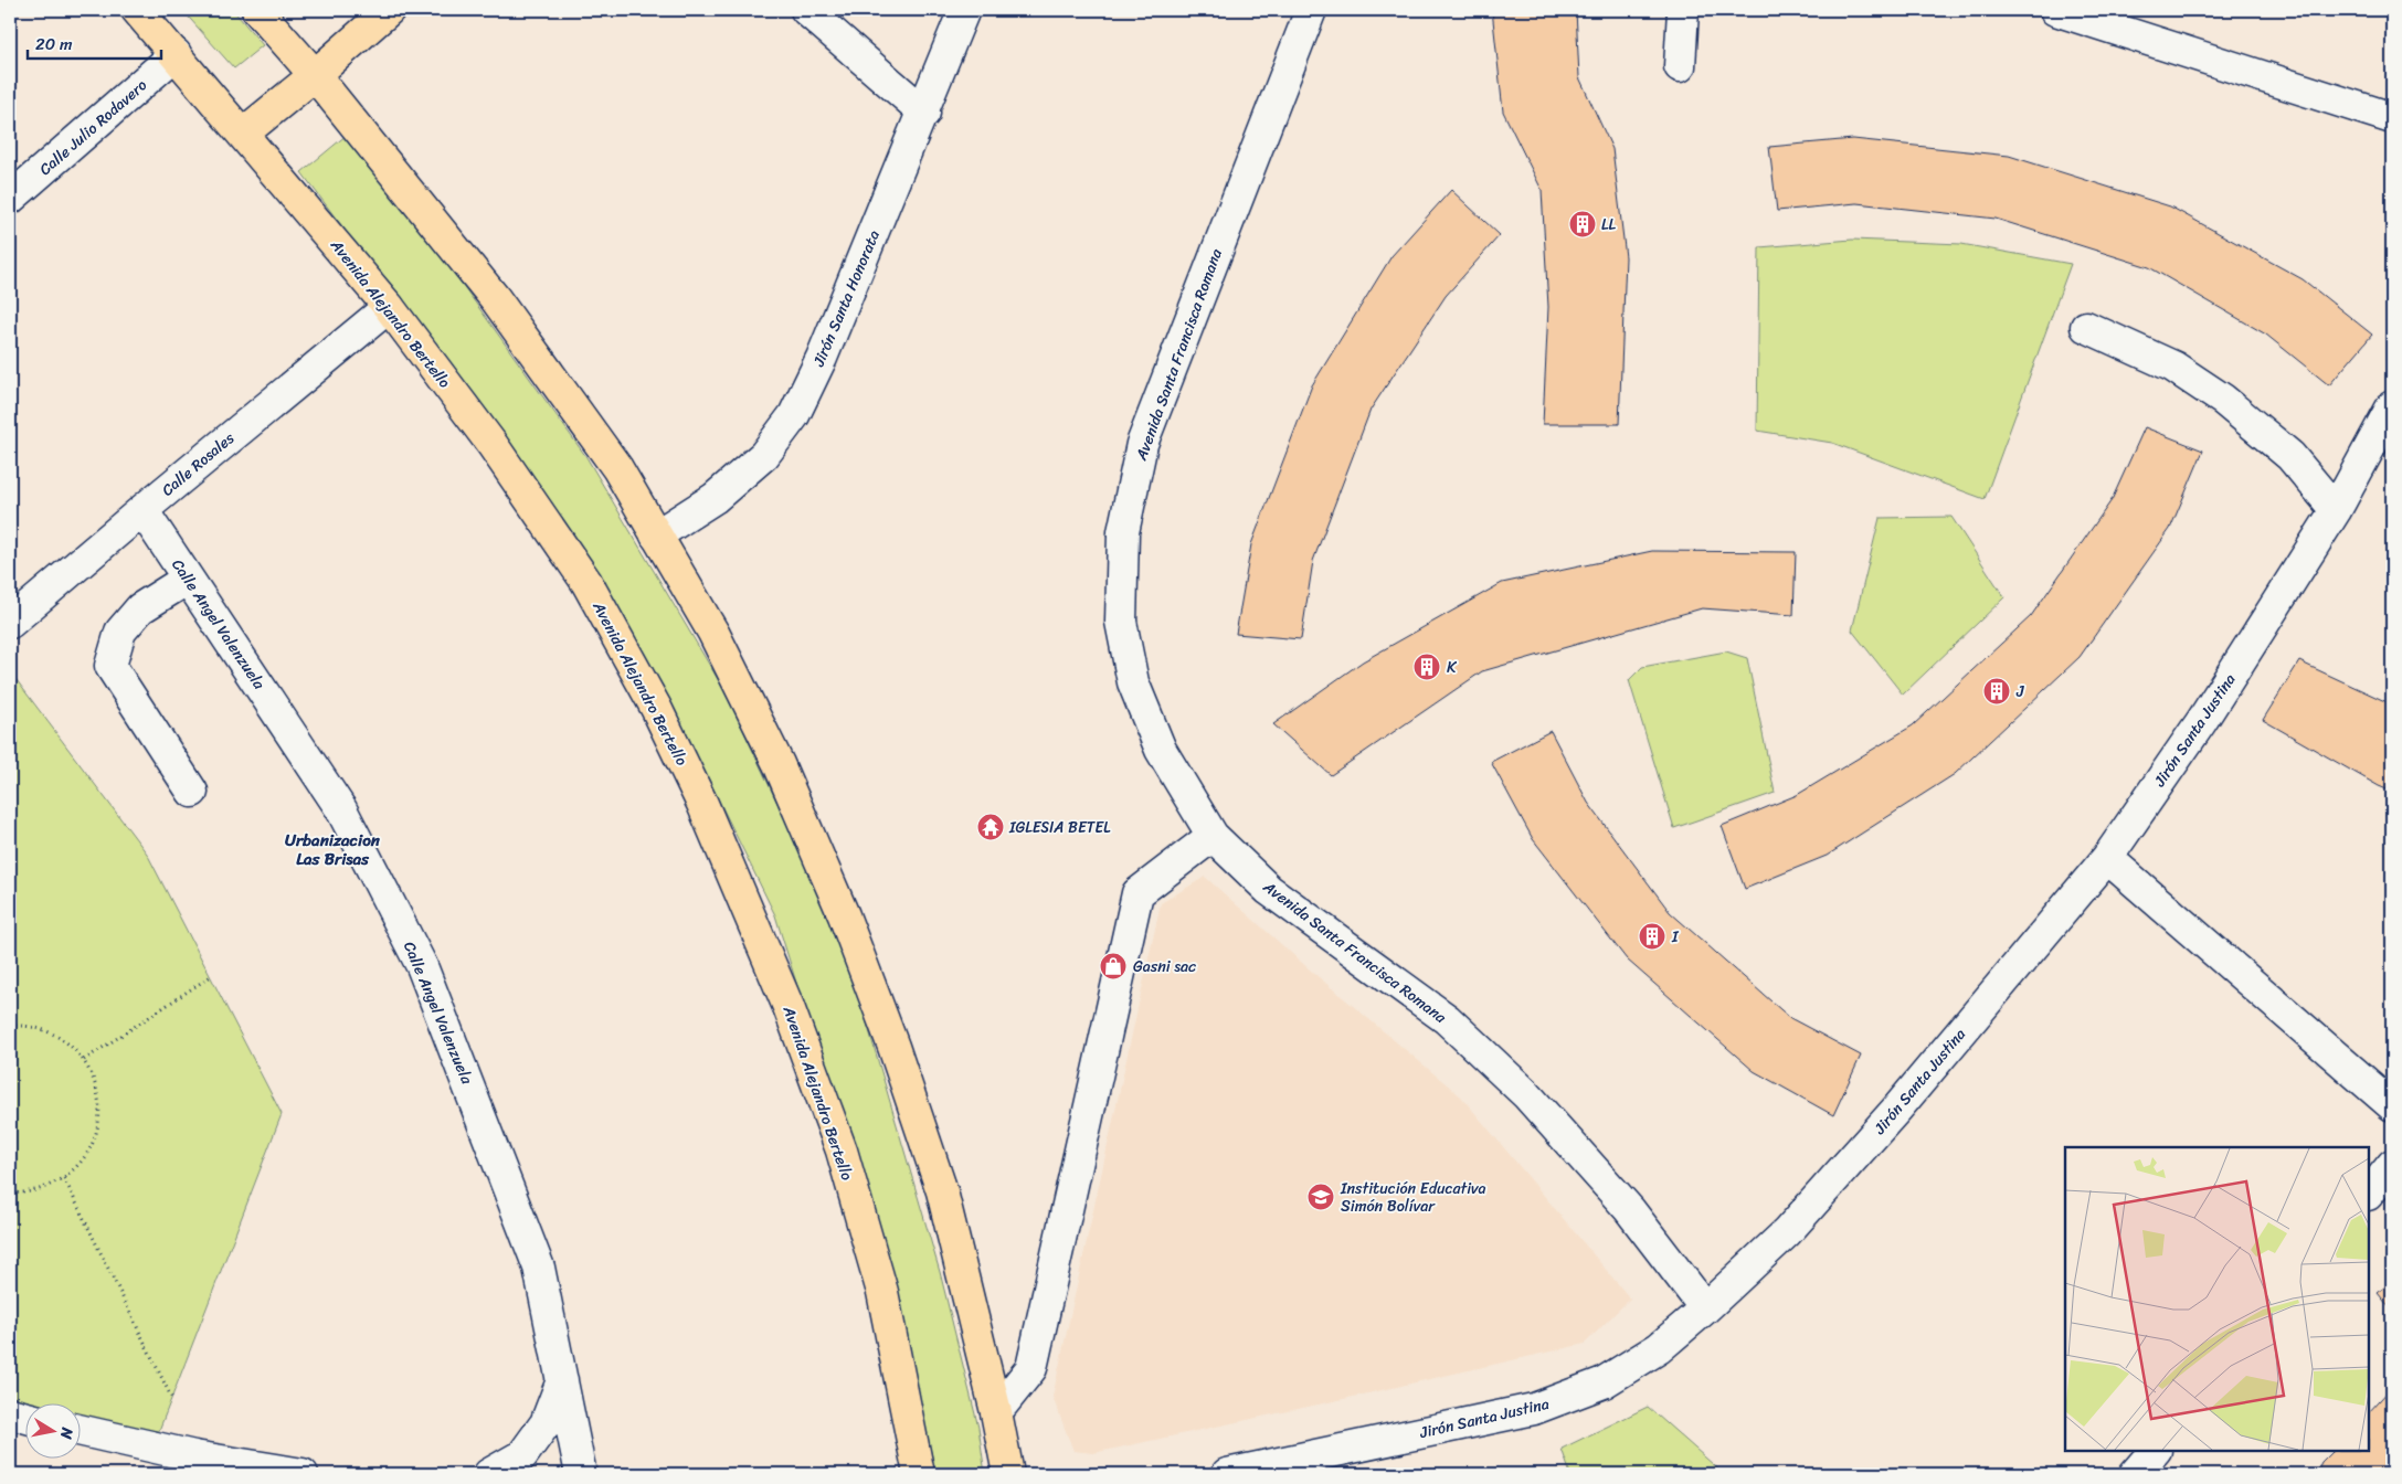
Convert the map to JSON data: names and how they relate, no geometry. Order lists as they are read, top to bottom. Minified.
{"streets":{"main road":["Avenida Alejandro Bertello"],"street":["Calle Julio Rodavero","Jirón Santa Honorata","Avenida Santa Francisca Romana","Calle Rosales","Calle Angel Valenzuela","Jirón Santa Justina"]},"crossings":[["Calle Julio Rodavero","Avenida Alejandro Bertello"],["Avenida Alejandro Bertello","Calle Rosales"],["Avenida Santa Francisca Romana","Jirón Santa Justina"],["Calle Rosales","Calle Angel Valenzuela"]],"districts":["Urbanizacion Las Brisas"],"places":{"building":["LL","K","J","I"],"temple":["IGLESIA BETEL"],"shop":["Gasni sac"],"school or university":["Institución Educativa Simón Bolívar"]},"scale_bar":"20 m","north":"right"}
